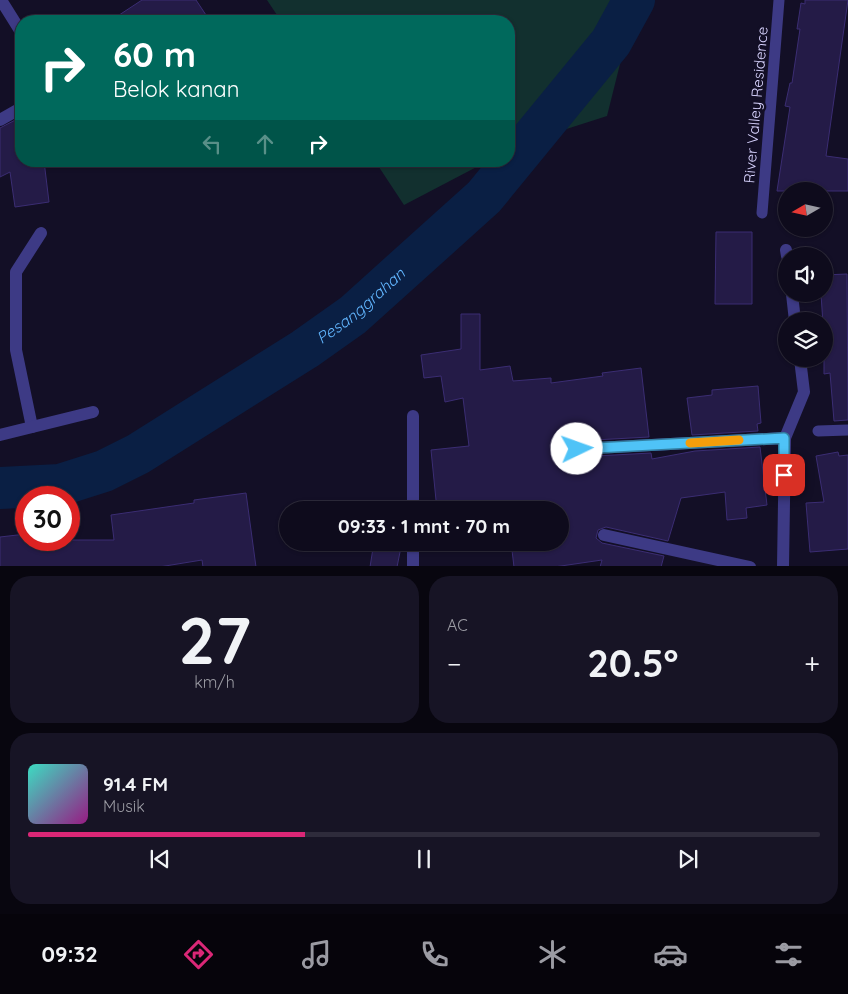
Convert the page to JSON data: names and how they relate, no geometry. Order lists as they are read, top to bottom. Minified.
{"streets":{"lane":["River Valley Residence"]},"water":["Pesanggrahan"],"north":"left","page":{"turn":["60 m","Belok kanan"],"limit":"30","trip":"09:33 · 1 mnt · 70 m","tile":[["27","km/h"],"AC"],"heat":["−","20.5°","+"],"song":["91.4 FM","Musik"],"tabs":"09:32"}}
